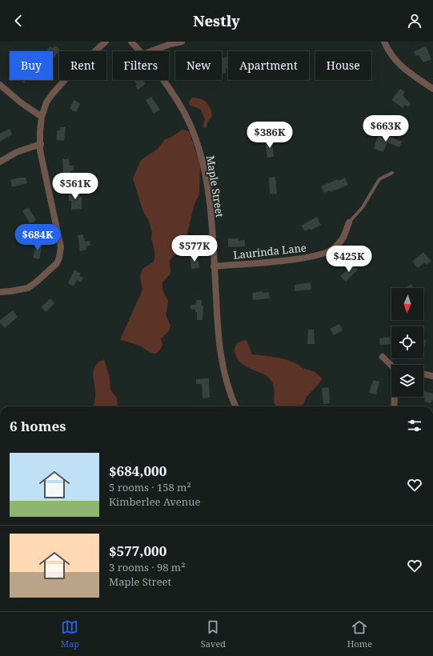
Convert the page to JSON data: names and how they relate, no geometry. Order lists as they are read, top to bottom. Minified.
{"streets":{"street":["Maple Street","Laurinda Lane"]},"crossings":[["Maple Street","Laurinda Lane"]],"north":"bottom","page":{"header":"Nestly","chip":["Buy","Rent","Filters","New","Apartment","House"],"price":["$663K","$386K","$561K","$684K","$577K","$425K"],"heading":"6 homes","list":[{"name":"$684,000","note":"5 rooms · 158 m² · Kimberlee Avenue"},{"name":"$577,000","note":"3 rooms · 98 m² · Maple Street"}],"tabs":["Map","Saved","Home"]}}
